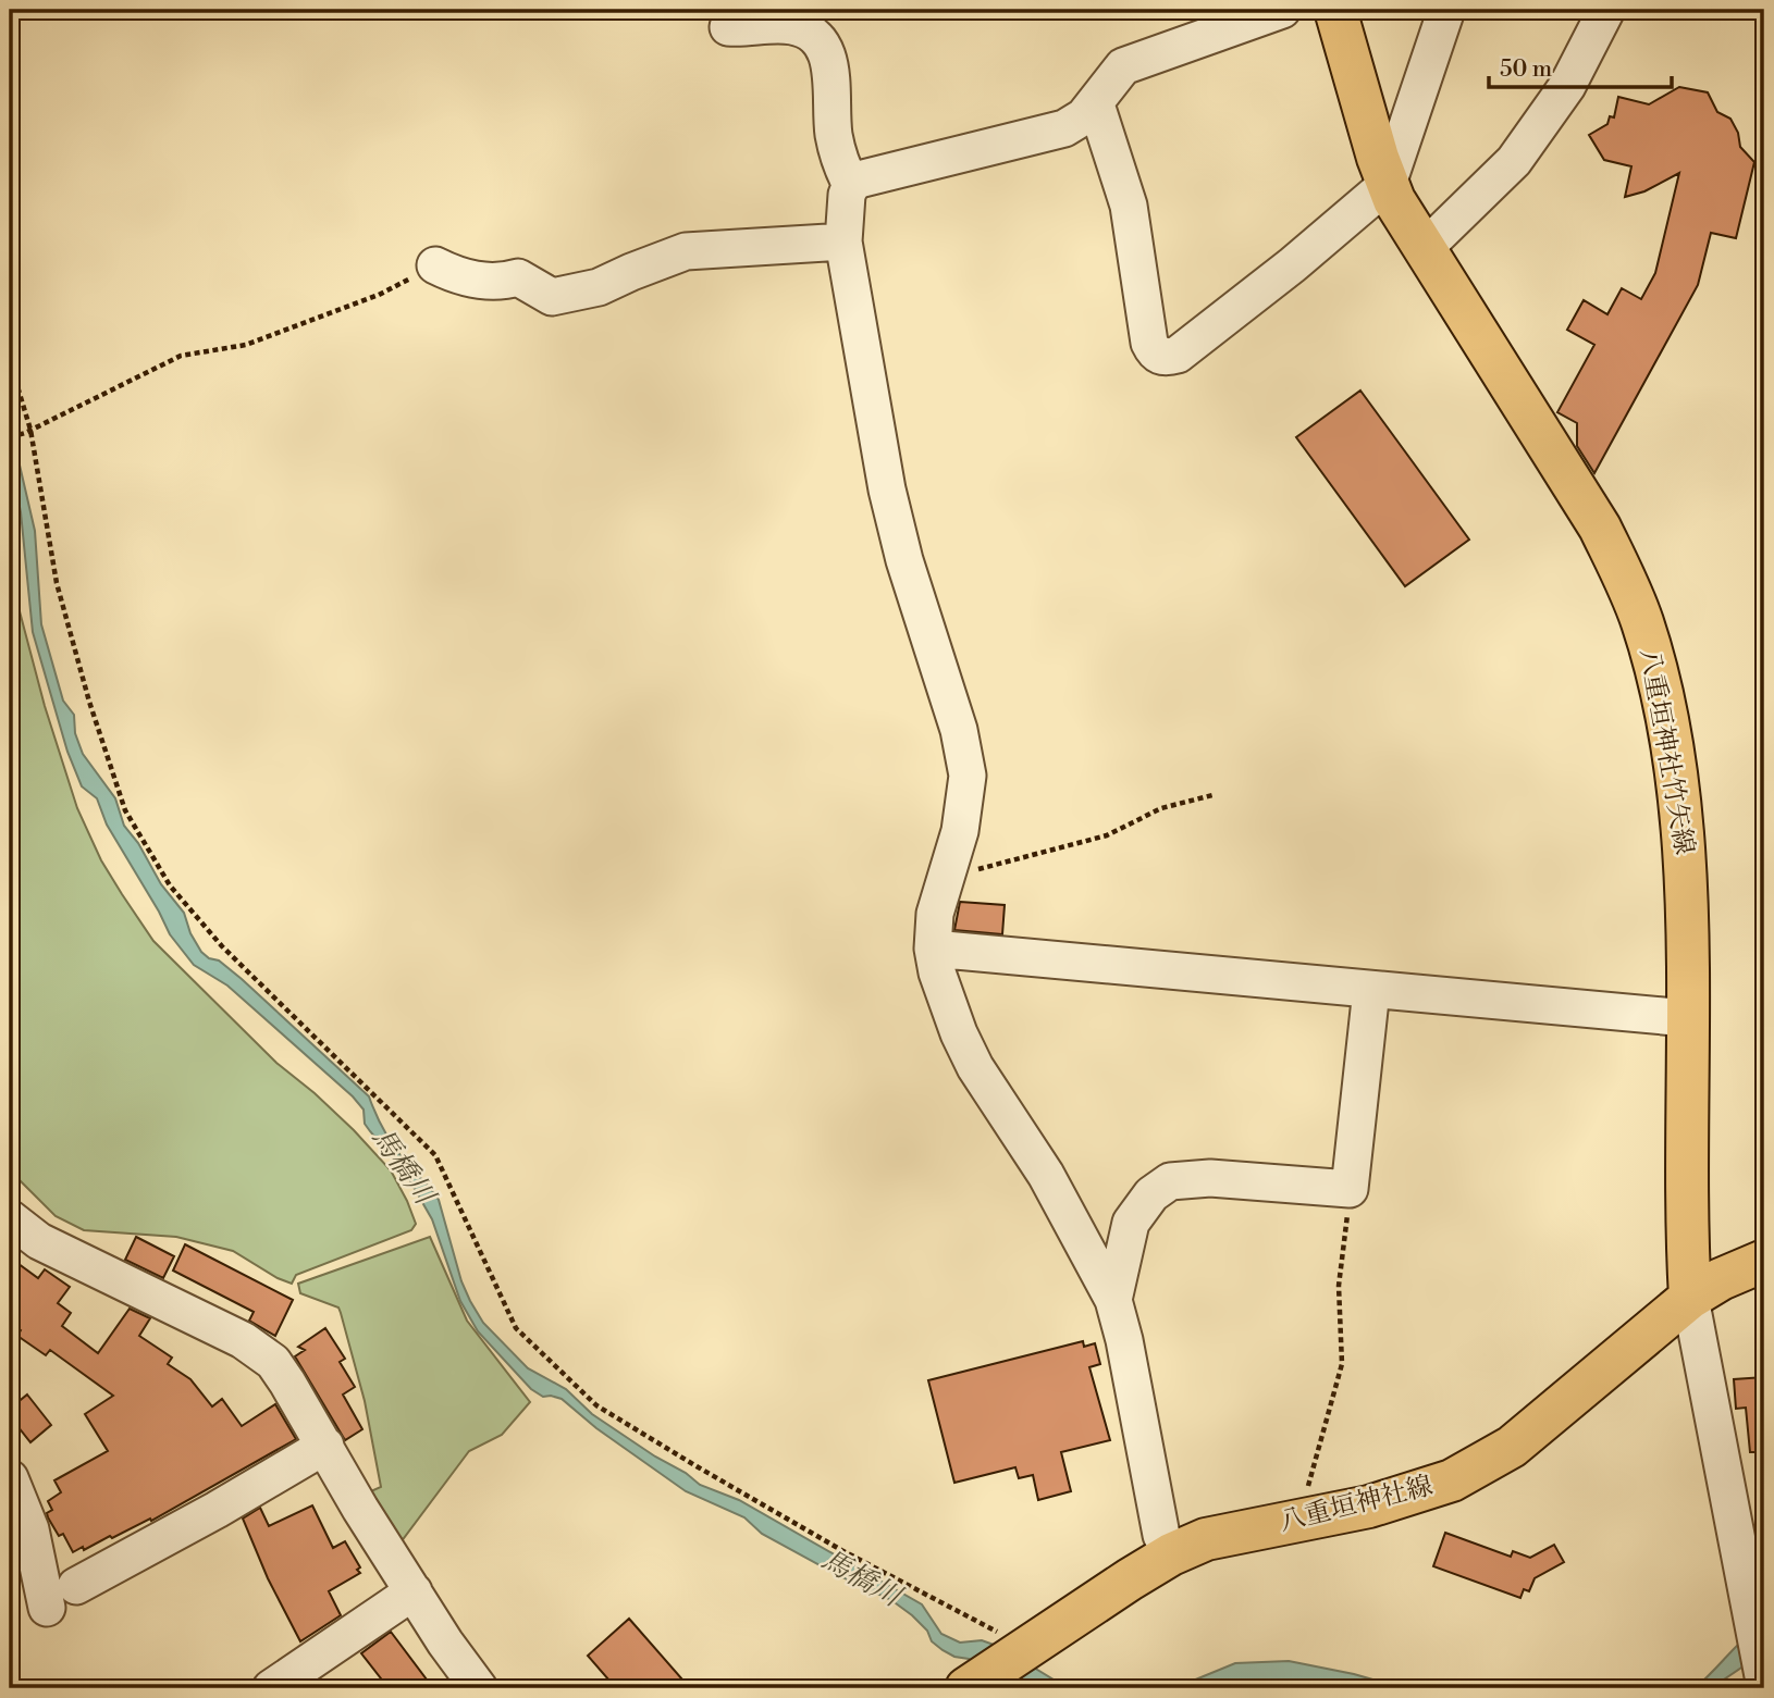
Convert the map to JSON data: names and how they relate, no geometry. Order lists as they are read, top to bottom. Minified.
{"streets":{"main road":["八重垣神社竹矢線","八重垣神社線"]},"crossings":[["八重垣神社竹矢線","八重垣神社線"]],"water":["馬橋川"],"scale_bar":"50 m"}
